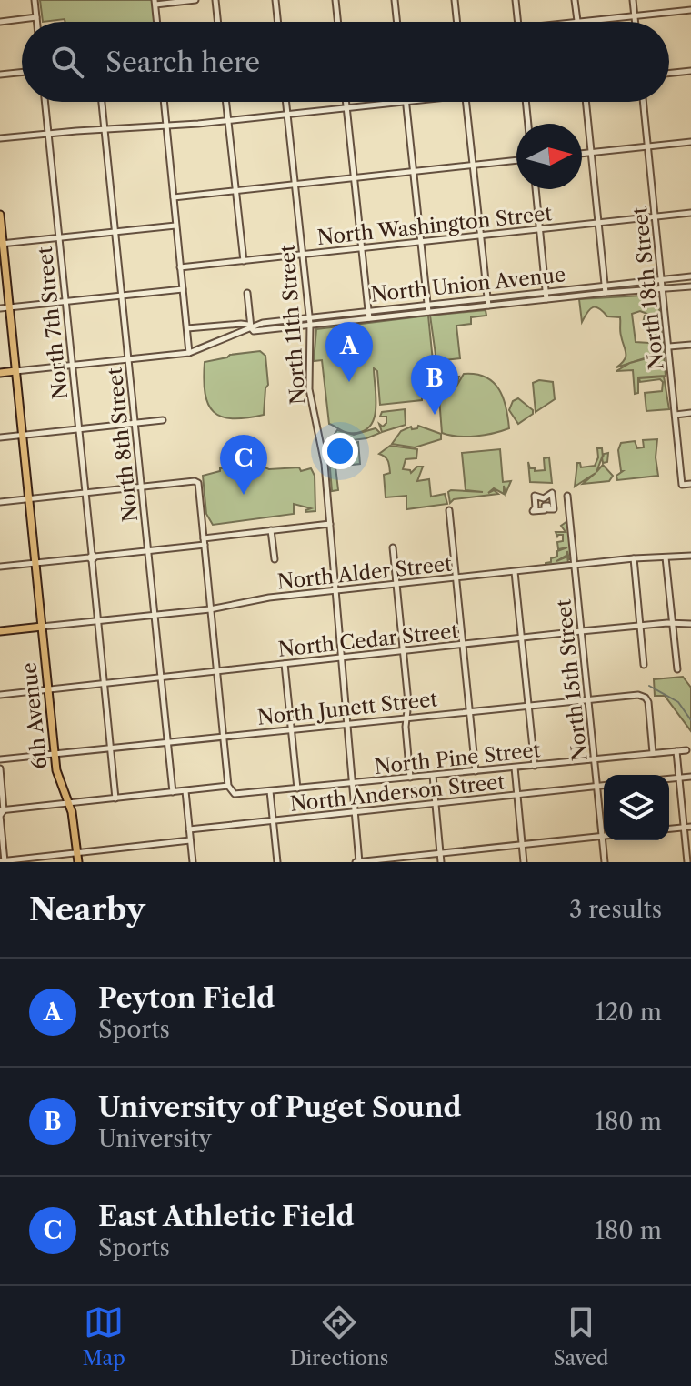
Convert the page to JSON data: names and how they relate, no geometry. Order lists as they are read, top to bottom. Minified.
{"streets":{"main road":["6th Avenue"],"street":["North Washington Street","North Union Avenue","North 18th Street","North 7th Street","North 11th Street","North 8th Street","North Alder Street","North Cedar Street","North 15th Street","North Junett Street","North Pine Street","North Anderson Street"]},"crossings":[["North Washington Street","North 18th Street"],["North Washington Street","North 11th Street"],["North Union Avenue","North 18th Street"],["North Union Avenue","North 7th Street"],["North Union Avenue","North 11th Street"],["North Union Avenue","North 8th Street"],["North Union Avenue","6th Avenue"],["North 7th Street","North Alder Street"],["North 7th Street","North Cedar Street"],["North 7th Street","North Junett Street"],["North 7th Street","North Pine Street"],["North 11th Street","North Alder Street"],["North 11th Street","North Cedar Street"],["North 11th Street","North Junett Street"],["North 11th Street","North Pine Street"],["North 11th Street","North Anderson Street"],["North 8th Street","North Alder Street"],["North 8th Street","North Cedar Street"],["North 8th Street","North Junett Street"],["North 8th Street","North Pine Street"],["North Alder Street","North 15th Street"],["North Alder Street","6th Avenue"],["North Cedar Street","North 15th Street"],["North Cedar Street","6th Avenue"],["North 15th Street","North Junett Street"],["North 15th Street","North Pine Street"],["North 15th Street","North Anderson Street"],["North Junett Street","6th Avenue"],["North Junett Street","North Pine Street"],["6th Avenue","North Pine Street"]],"north":"right","page":{"search":"Search here","pins":["A","B","C"],"heading":["Nearby","3 results"],"list":[{"mark":"A","name":"Peyton Field","note":"Sports","value":"120 m"},{"mark":"B","name":"University of Puget Sound","note":"University","value":"180 m"},{"mark":"C","name":"East Athletic Field","note":"Sports","value":"180 m"}],"nav":["Map","Directions","Saved"]}}
